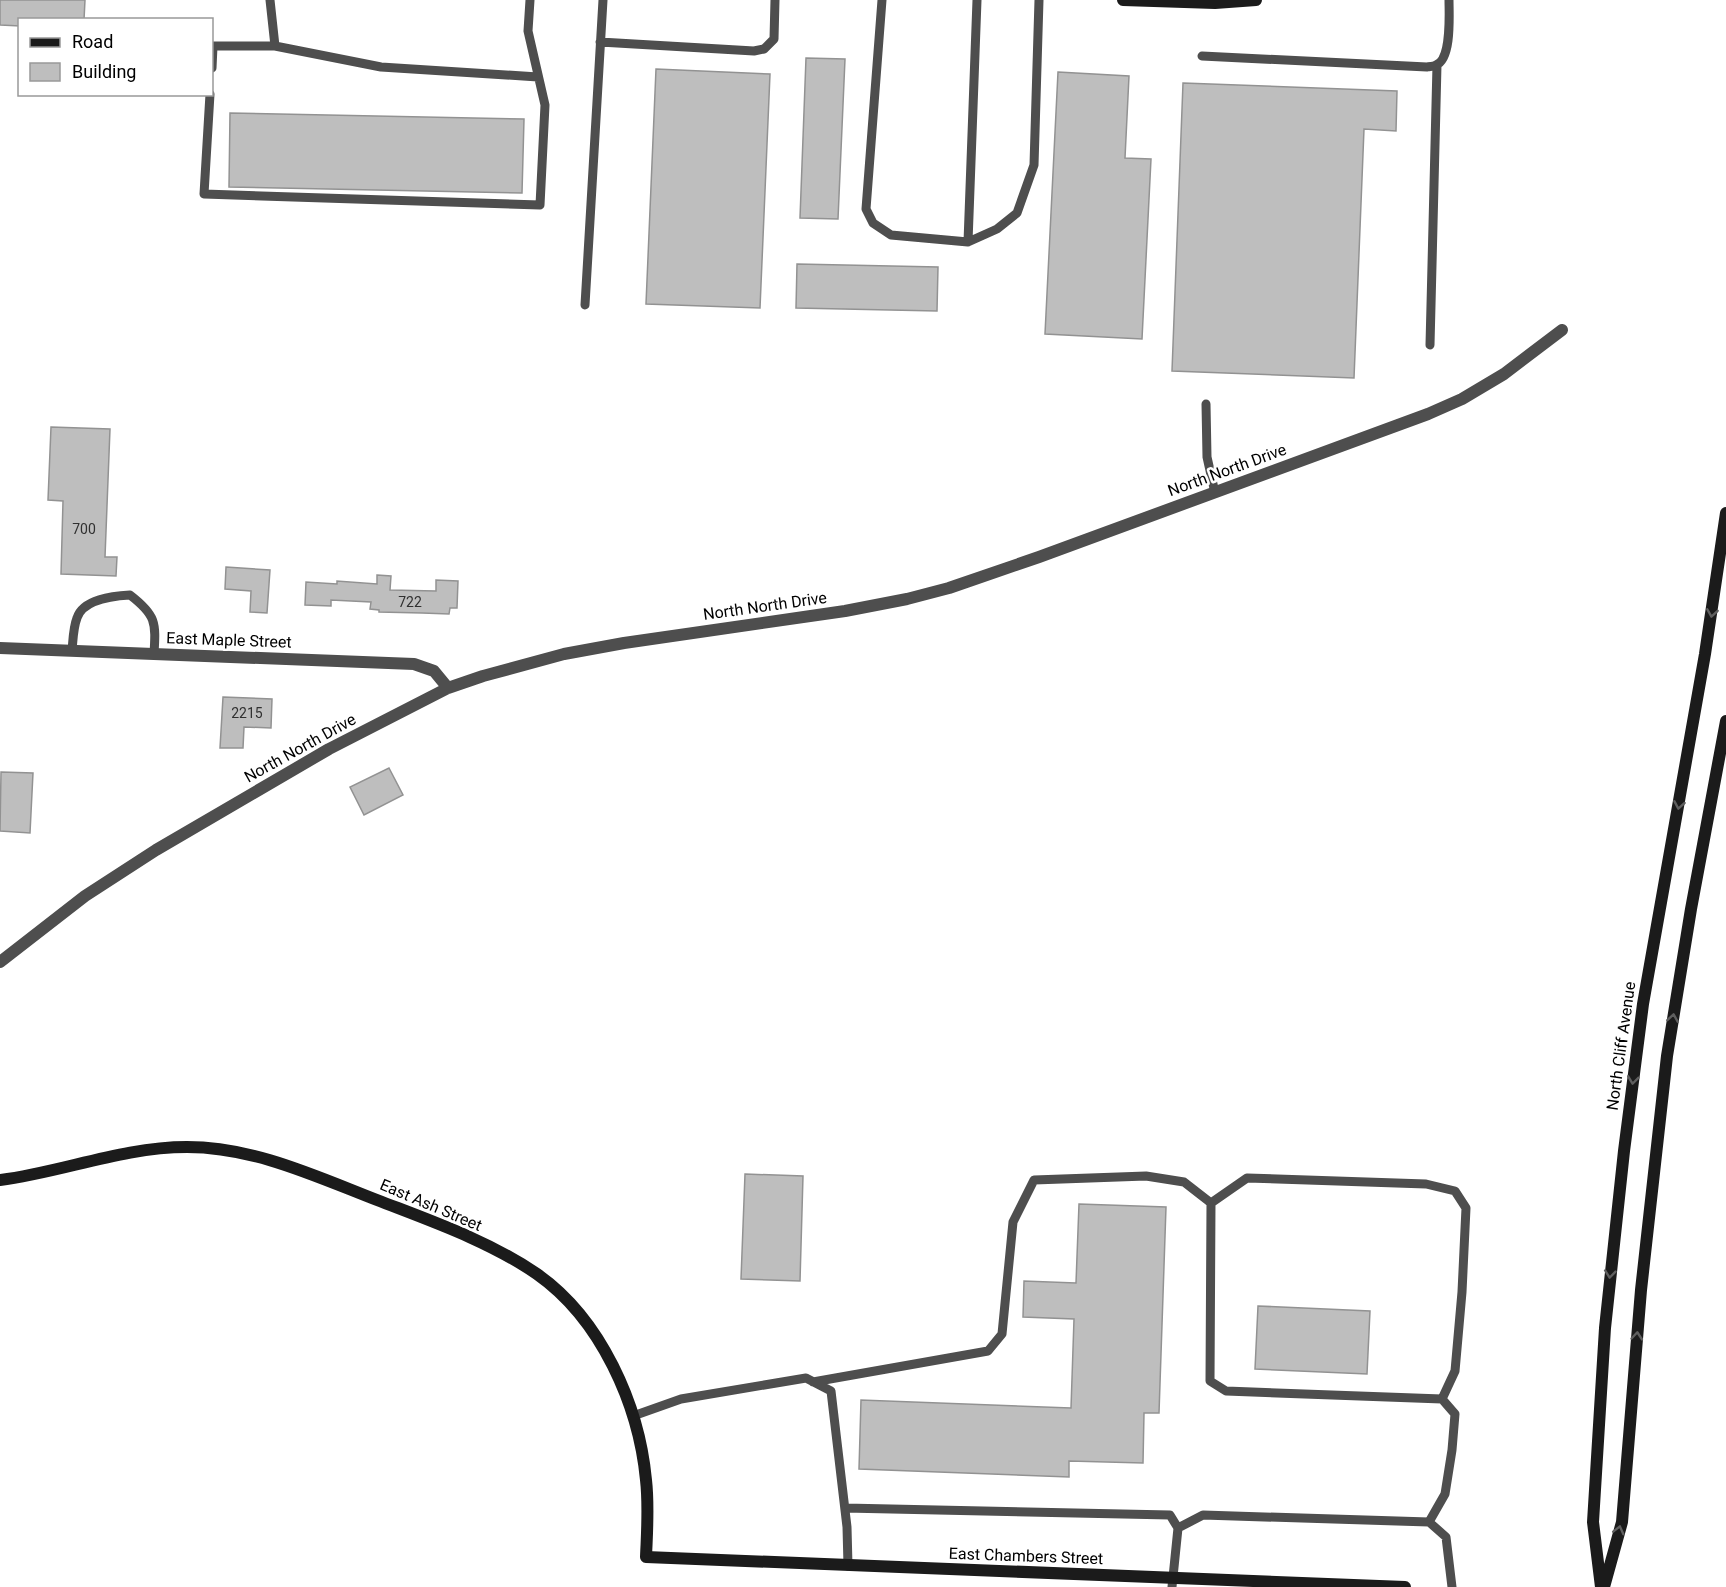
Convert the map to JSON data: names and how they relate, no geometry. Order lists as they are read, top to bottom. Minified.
{"streets":{"main road":["North Cliff Avenue","East Ash Street","East Chambers Street"],"street":["North North Drive","East Maple Street"]},"crossings":[["North North Drive","East Maple Street"],["East Ash Street","East Chambers Street"]],"house_numbers":["700","722","2215"],"legend":["Road","Building"]}
